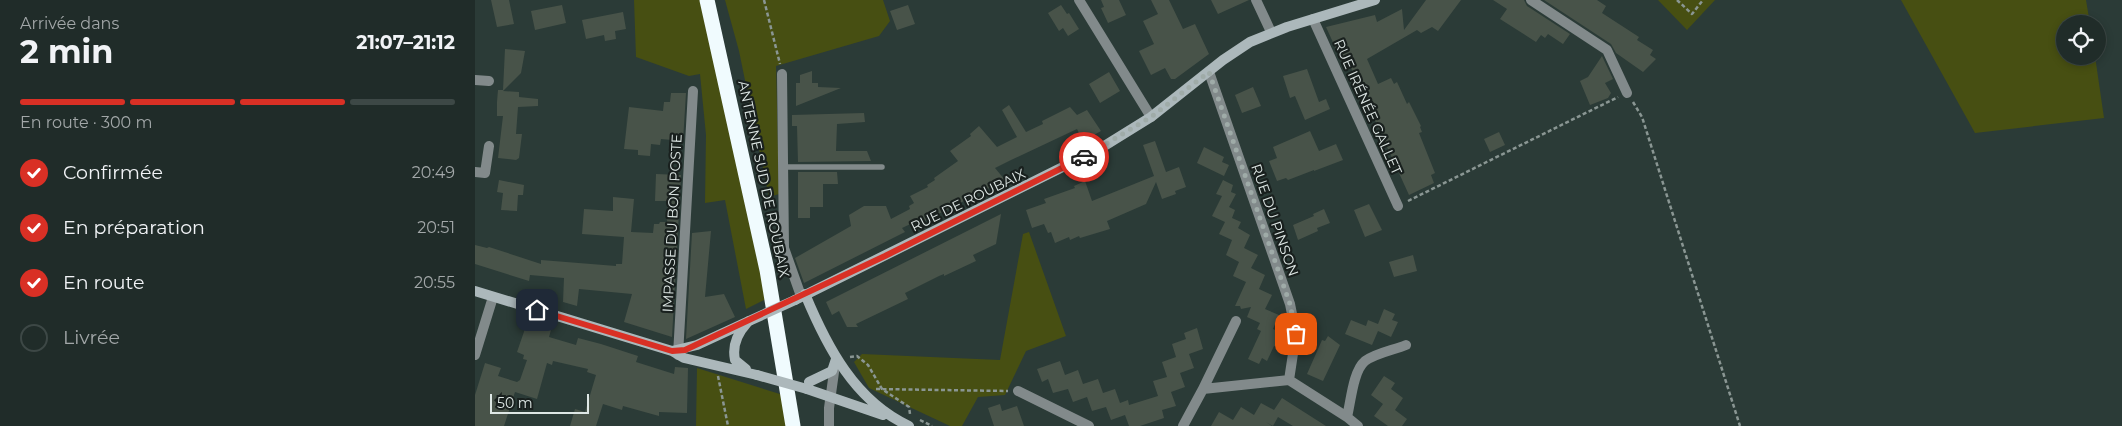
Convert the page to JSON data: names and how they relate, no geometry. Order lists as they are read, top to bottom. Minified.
{"streets":{"highway":["ANTENNE SUD DE ROUBAIX"],"main road":["RUE DE ROUBAIX"],"street":["RUE IRÉNÉE GALLET","RUE DU PINSON","IMPASSE DU BON POSTE"]},"crossings":[["RUE IRÉNÉE GALLET","RUE DE ROUBAIX"],["RUE DE ROUBAIX","RUE DU PINSON"]],"scale_bar":"50 m","page":{"heading":["2 min","Arrivée dans","21:07–21:12"],"bar":"En route · 300 m","list":[["Confirmée","20:49"],["En préparation","20:51"],["En route","20:55"],"Livrée"],"scale":"50 m"}}
